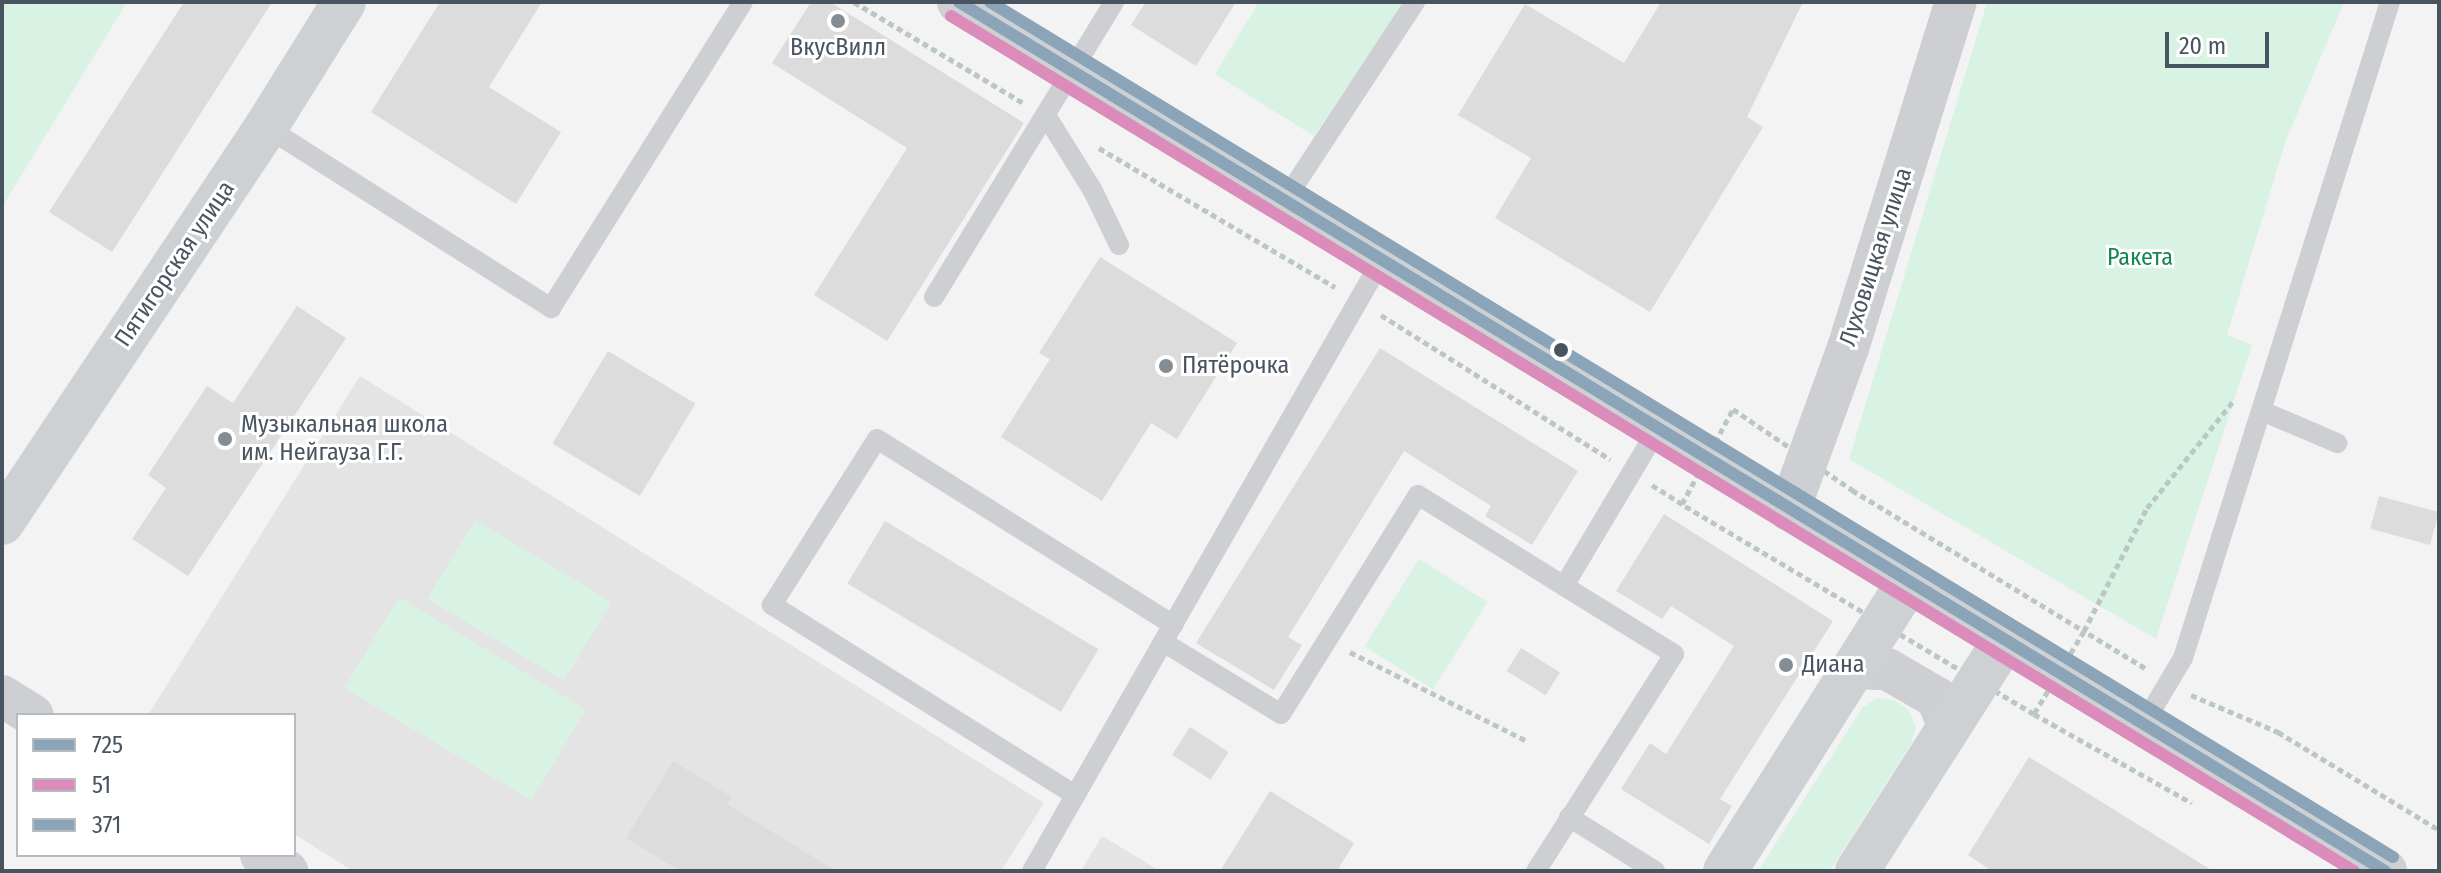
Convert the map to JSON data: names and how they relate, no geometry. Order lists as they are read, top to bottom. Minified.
{"streets":{"street":["Луховицкая улица","Пятигорская улица"]},"parks":["Ракета"],"places":["ВкусВилл","Пятёрочка","Музыкальная школа им. Нейгауза Г.Г.","Диана"],"lines":["transit line 725","transit line 371","transit line 51"],"legend":["725","51","371"],"scale_bar":"20 m"}
